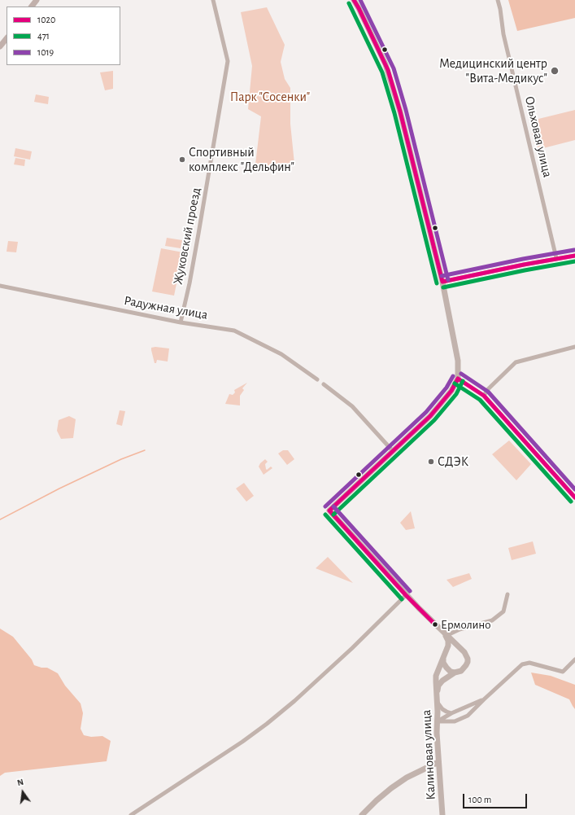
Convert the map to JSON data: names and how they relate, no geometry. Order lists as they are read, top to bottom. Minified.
{"streets":{"street":["Ольховая улица","Жуковский проезд","Радужная улица","Калиновая улица"]},"crossings":[["Жуковский проезд","Радужная улица"]],"parks":["Парк \"Сосенки\""],"places":["Медицинский центр \"Вита-Медикус\"","Спортивный комплекс \"Дельфин\"","СДЭК","Ермолино"],"lines":["transit line 1020","transit line 1019","transit line 471"],"legend":["1020","471","1019"],"scale_bar":"100 m","north":"top"}
